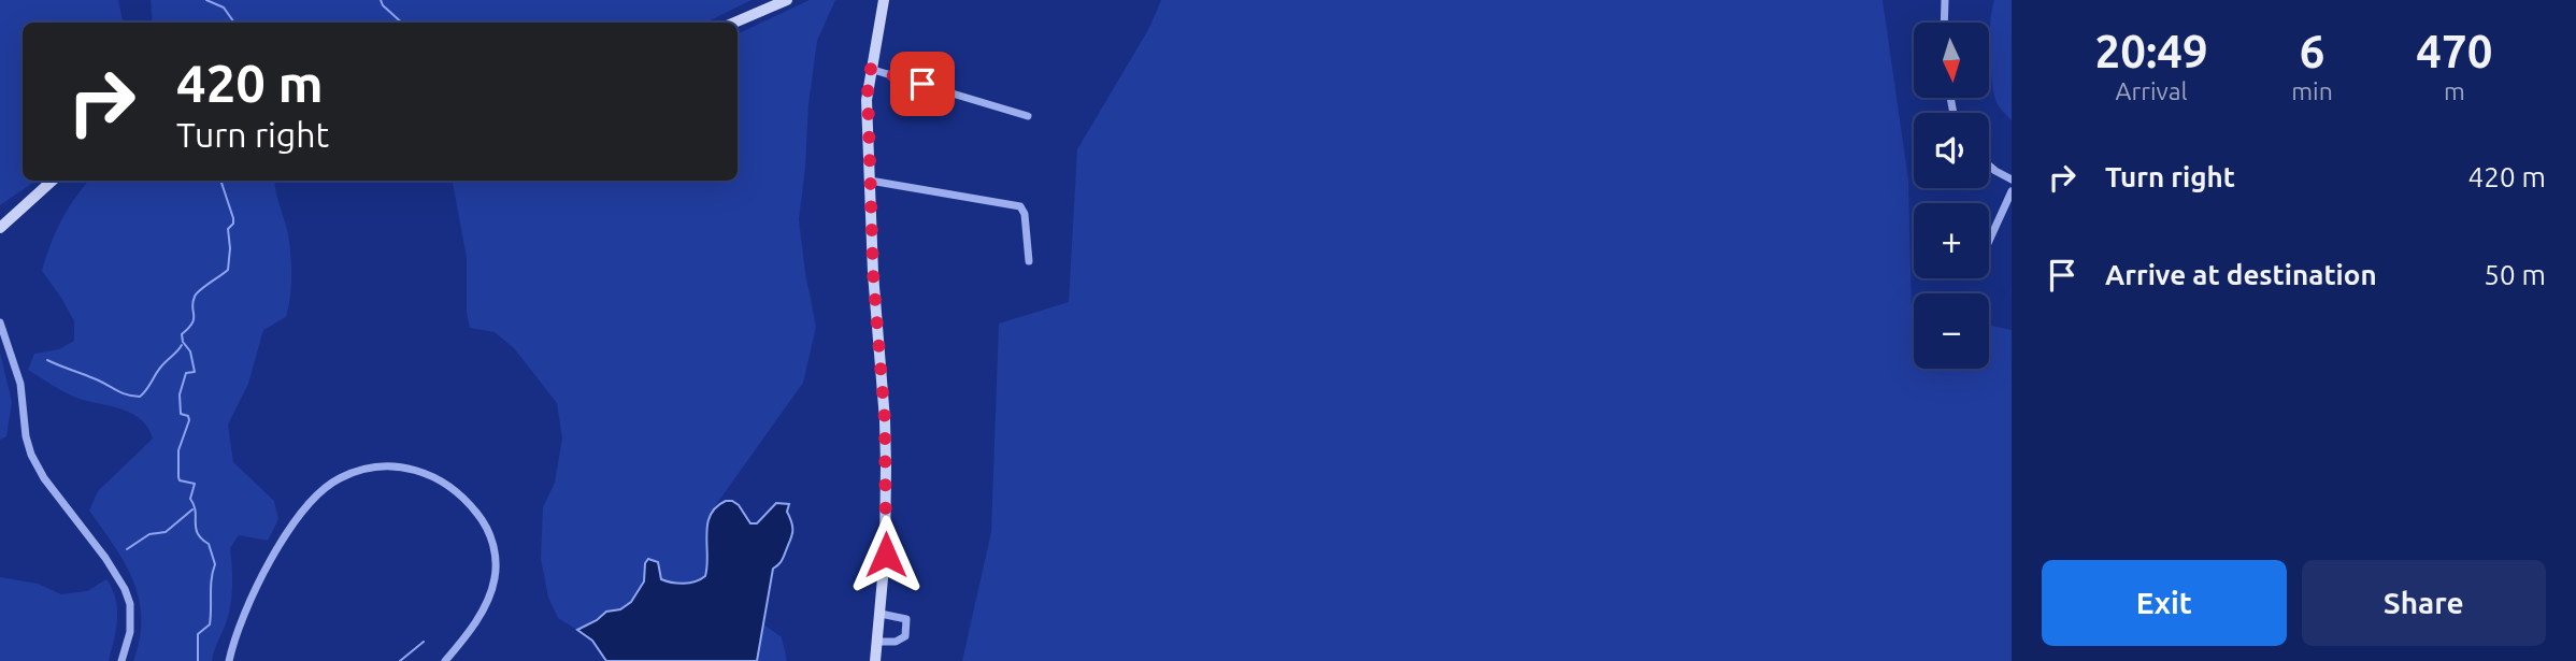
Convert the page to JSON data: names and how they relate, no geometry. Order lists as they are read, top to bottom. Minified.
{"north":"bottom","page":{"eta":["20:49","Arrival","6","min","470","m"],"map_buttons":["+","−"],"turn":["420 m","Turn right"],"list":[{"name":"Turn right","value":"420 m"},{"name":"Arrive at destination","value":"50 m"}],"buttons":["Exit","Share"]}}
